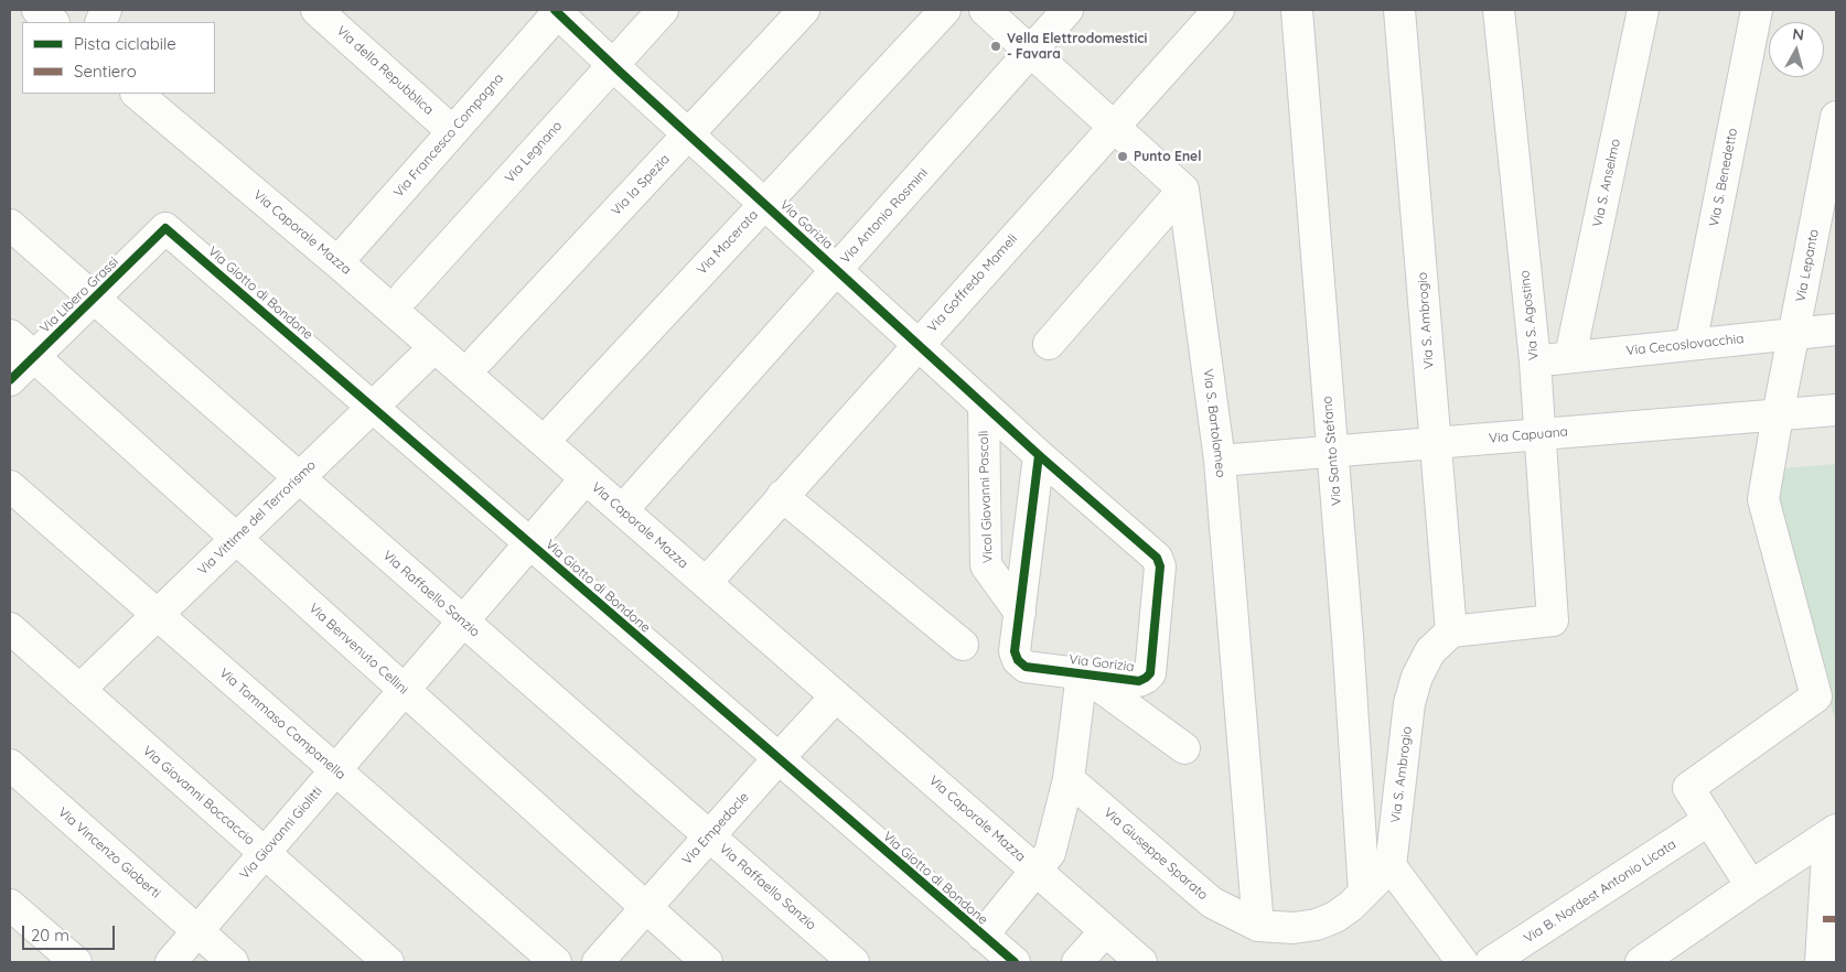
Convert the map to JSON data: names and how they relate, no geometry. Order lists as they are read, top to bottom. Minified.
{"streets":{"street":["Via della Repubblica","Via Francesco Compagna","Via Legnano","Via S. Benedetto","Via S. Anselmo","Via la Spezia","Via Antonio Rosmini","Via Gorizia","Via Caporale Mazza","Via Macerata","Via Lepanto","Via Goffredo Mameli","Via Giotto di Bondone","Via Libero Grassi","Via S. Agostino","Via S. Ambrogio","Via Cecoslovacchia","Via S. Bartolomeo","Via Capuana","Via Santo Stefano","Vicol Giovanni Pascoli","Via Vittime del Terrorismo","Via Raffaello Sanzio","Via Benvenuto Cellini","Via Tommaso Campanella","Via Giovanni Boccaccio","Via Empedocle","Via Giovanni Giolitti","Via Vincenzo Gioberti","Via Giuseppe Sparato","Via B. Nordest Antonio Licata"]},"crossings":[["Via della Repubblica","Via Francesco Compagna"],["Via Francesco Compagna","Via Gorizia"],["Via Francesco Compagna","Via Caporale Mazza"],["Via Legnano","Via Gorizia"],["Via Legnano","Via Caporale Mazza"],["Via S. Benedetto","Via Cecoslovacchia"],["Via S. Anselmo","Via Cecoslovacchia"],["Via la Spezia","Via Gorizia"],["Via la Spezia","Via Caporale Mazza"],["Via Antonio Rosmini","Via Gorizia"],["Via Antonio Rosmini","Via Caporale Mazza"],["Via Gorizia","Via Macerata"],["Via Gorizia","Via Goffredo Mameli"],["Via Gorizia","Vicol Giovanni Pascoli"],["Via Caporale Mazza","Via Macerata"],["Via Caporale Mazza","Via Goffredo Mameli"],["Via Caporale Mazza","Via Vittime del Terrorismo"],["Via Caporale Mazza","Via Empedocle"],["Via Caporale Mazza","Via Giovanni Giolitti"],["Via Lepanto","Via Cecoslovacchia"],["Via Lepanto","Via Capuana"],["Via Lepanto","Via B. Nordest Antonio Licata"],["Via Giotto di Bondone","Via Libero Grassi"],["Via Giotto di Bondone","Via Vittime del Terrorismo"],["Via Giotto di Bondone","Via Empedocle"],["Via Giotto di Bondone","Via Giovanni Giolitti"],["Via Libero Grassi","Via Raffaello Sanzio"],["Via Libero Grassi","Via Benvenuto Cellini"],["Via S. Agostino","Via S. Ambrogio"],["Via S. Agostino","Via Cecoslovacchia"],["Via S. Agostino","Via Capuana"],["Via S. Ambrogio","Via Capuana"],["Via S. Ambrogio","Via Giuseppe Sparato"],["Via S. Bartolomeo","Via Capuana"],["Via S. Bartolomeo","Via Giuseppe Sparato"],["Via Capuana","Via Santo Stefano"],["Via Santo Stefano","Via Giuseppe Sparato"],["Via Vittime del Terrorismo","Via Raffaello Sanzio"],["Via Vittime del Terrorismo","Via Benvenuto Cellini"],["Via Vittime del Terrorismo","Via Tommaso Campanella"],["Via Vittime del Terrorismo","Via Giovanni Boccaccio"],["Via Raffaello Sanzio","Via Empedocle"],["Via Raffaello Sanzio","Via Giovanni Giolitti"],["Via Benvenuto Cellini","Via Empedocle"],["Via Benvenuto Cellini","Via Giovanni Giolitti"],["Via Tommaso Campanella","Via Giovanni Giolitti"],["Via Giovanni Boccaccio","Via Giovanni Giolitti"],["Via Giovanni Giolitti","Via Vincenzo Gioberti"]],"places":["Vella Elettrodomestici - Favara","Punto Enel"],"legend":["Pista ciclabile","Sentiero"],"scale_bar":"20 m","north":"top"}
